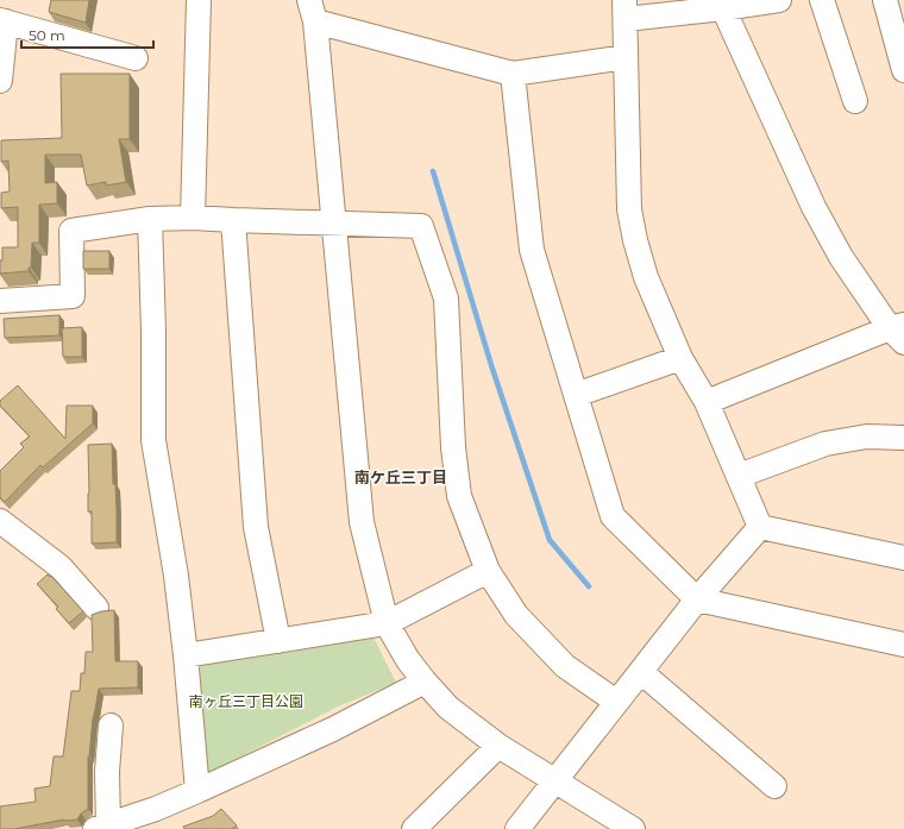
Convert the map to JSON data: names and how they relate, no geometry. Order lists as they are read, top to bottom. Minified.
{"districts":["南ケ丘三丁目"],"parks":["南ヶ丘三丁目公園"],"scale_bar":"50 m"}
